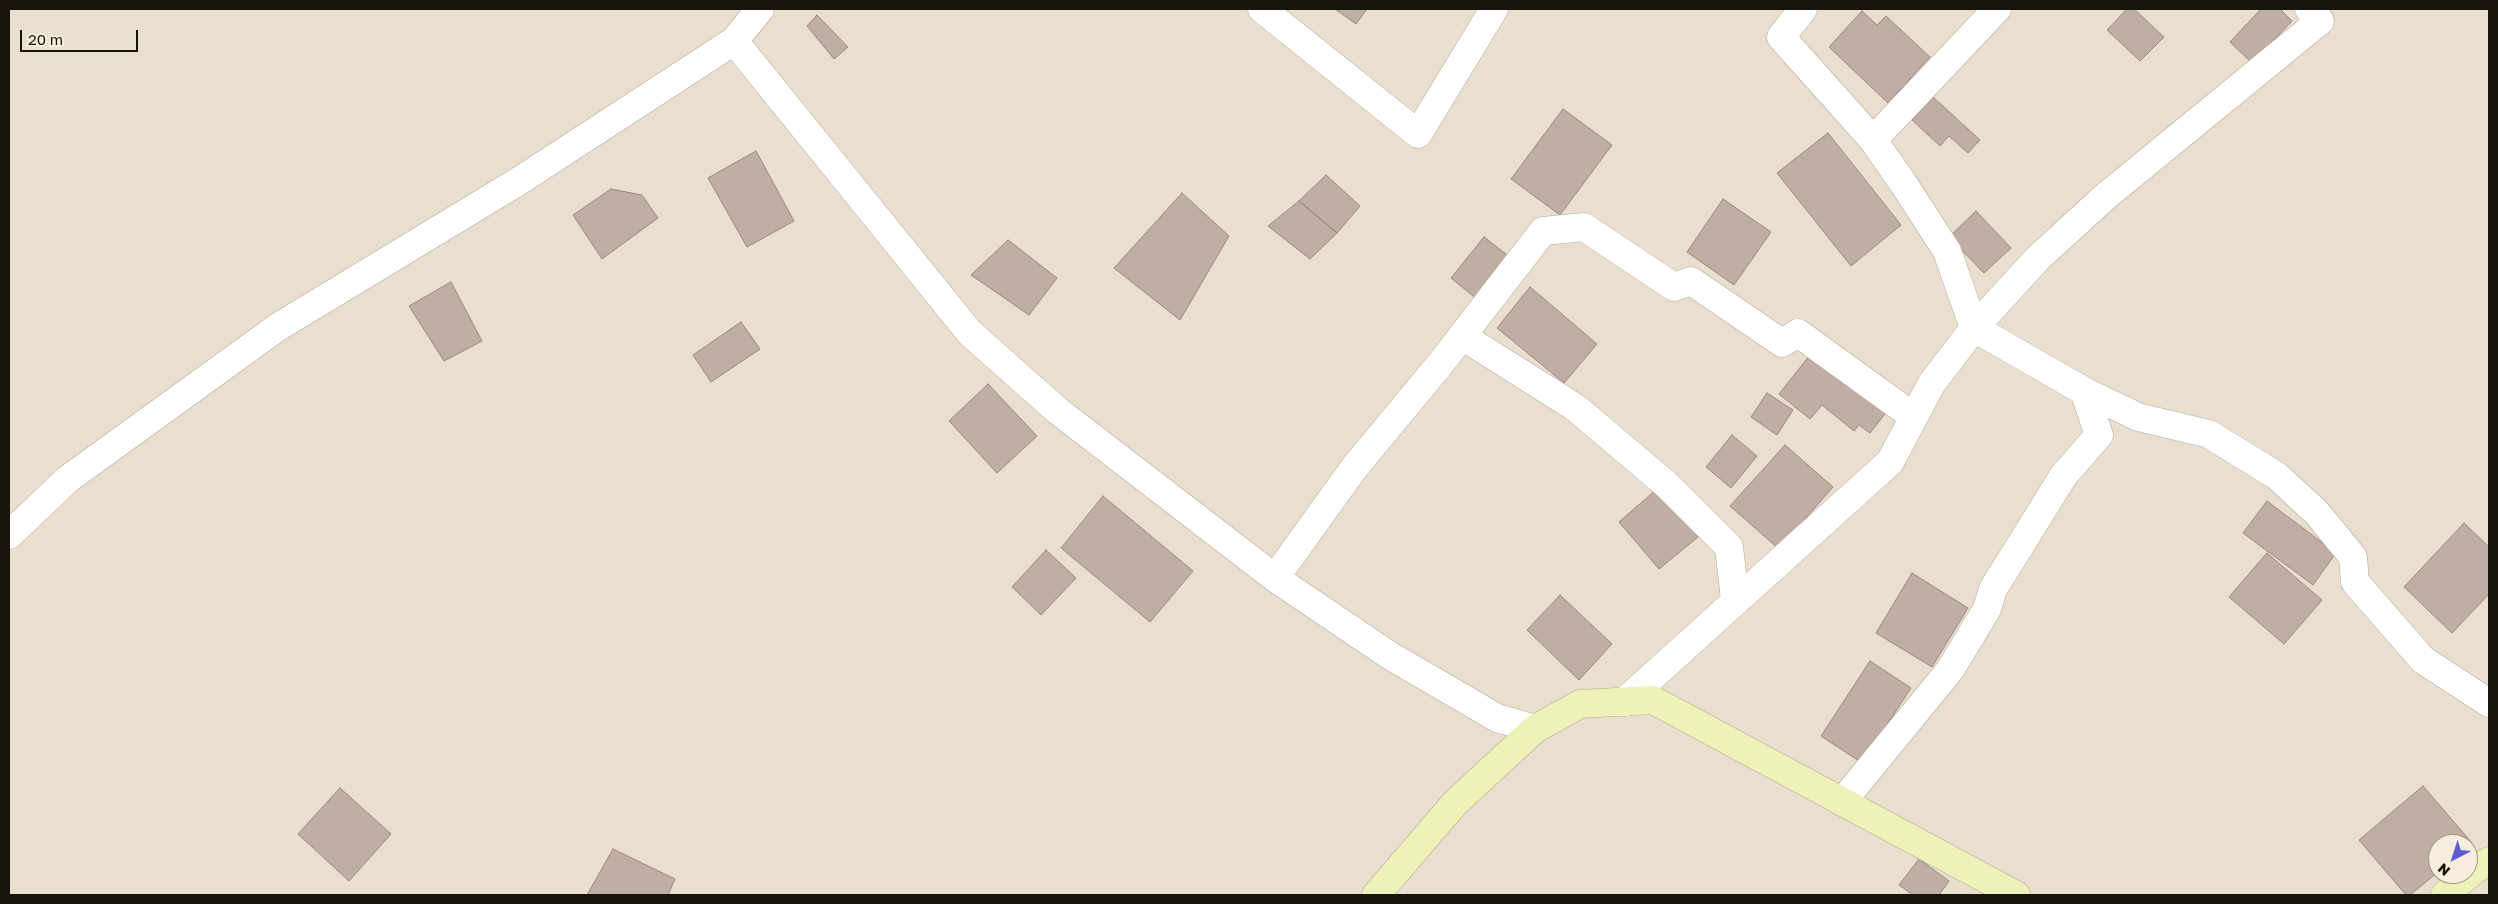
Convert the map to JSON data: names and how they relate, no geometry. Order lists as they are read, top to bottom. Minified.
{"scale_bar":"20 m","north":"bottom left"}
